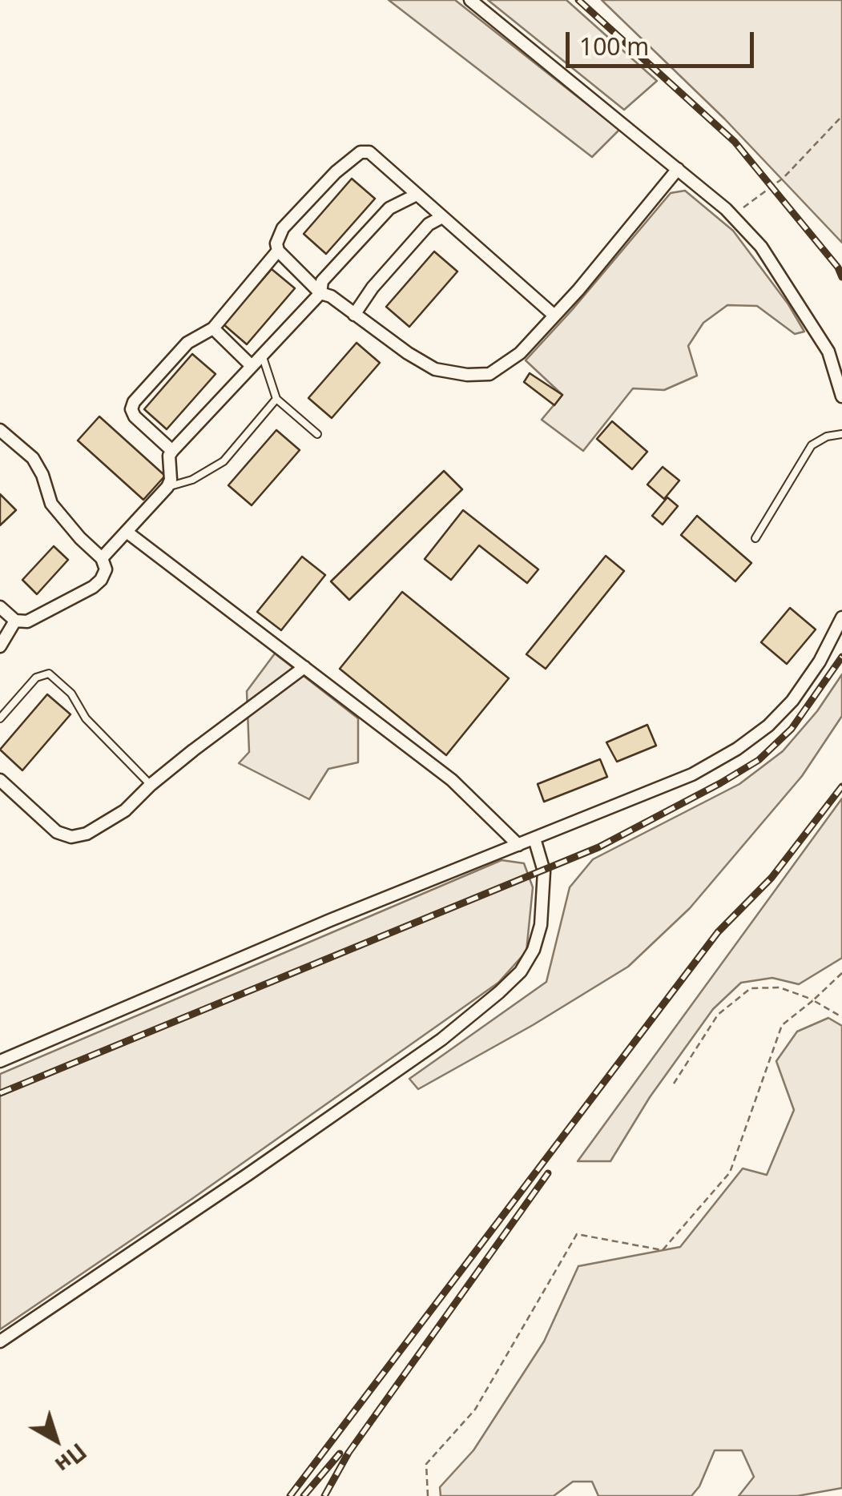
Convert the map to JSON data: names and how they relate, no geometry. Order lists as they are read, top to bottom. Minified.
{"scale_bar":"100 m","north":"bottom right"}
